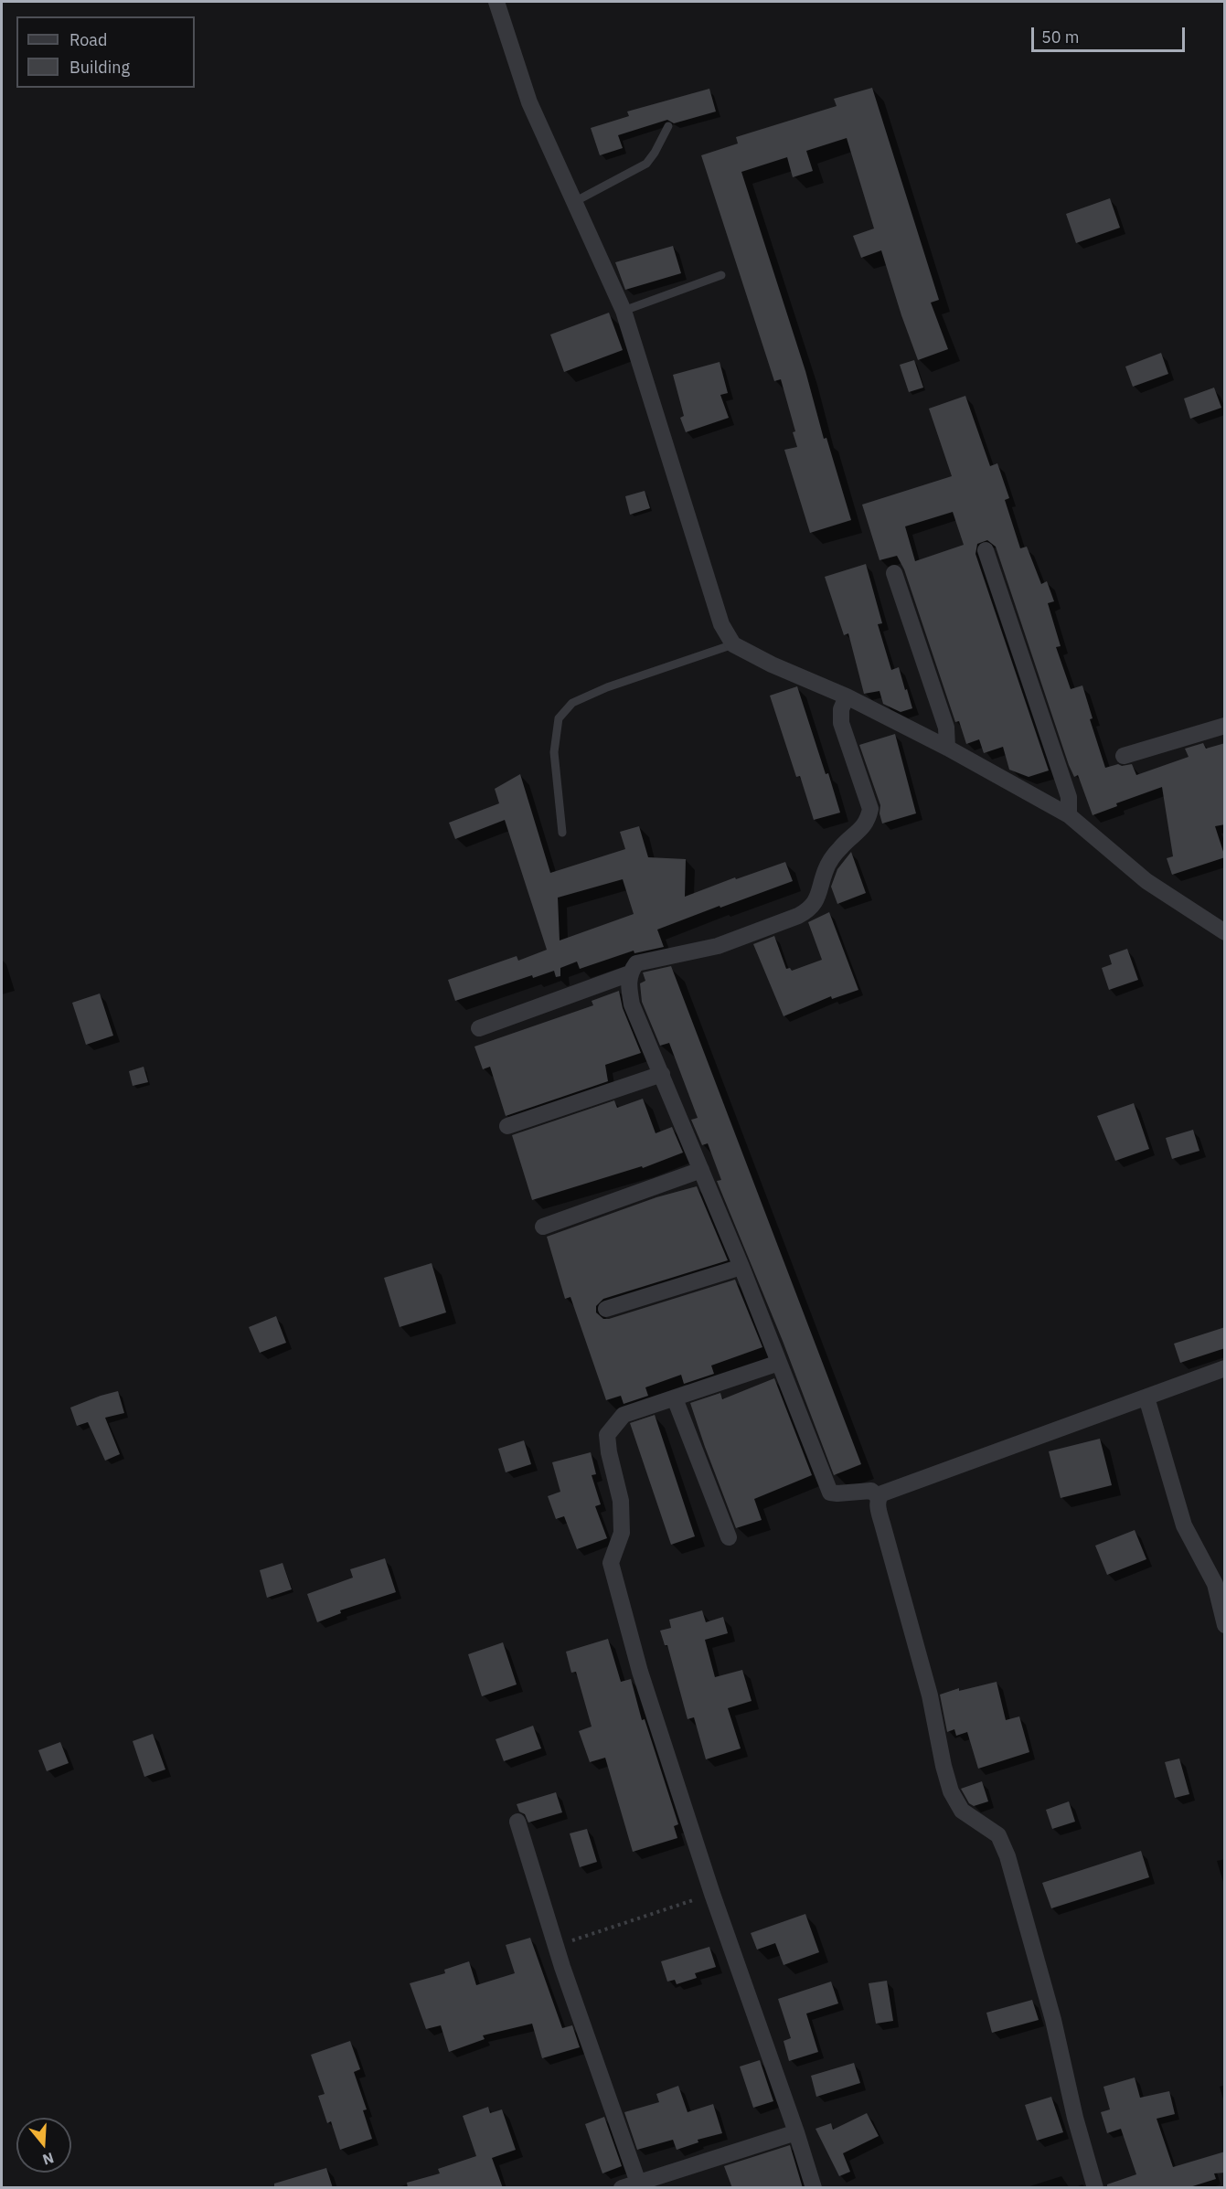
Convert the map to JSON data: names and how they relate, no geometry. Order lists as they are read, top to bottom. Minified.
{"legend":["Road","Building"],"scale_bar":"50 m","north":"bottom"}
